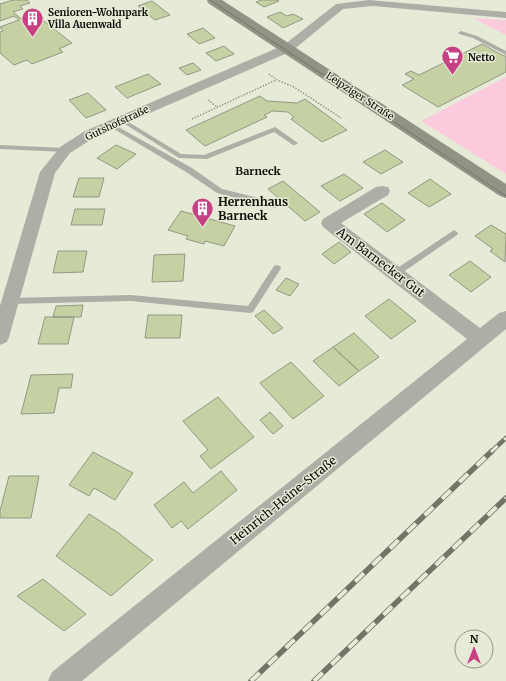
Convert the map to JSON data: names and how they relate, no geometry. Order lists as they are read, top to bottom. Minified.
{"streets":{"street":["Leipziger Straße","Gutshofstraße","Am Barnecker Gut","Heinrich-Heine-Straße"]},"crossings":[["Leipziger Straße","Gutshofstraße"],["Am Barnecker Gut","Heinrich-Heine-Straße"]],"districts":["Barneck"],"places":{"building":["Senioren-Wohnpark Villa Auenwald","Herrenhaus Barneck"],"supermarket":["Netto"]},"north":"top"}
